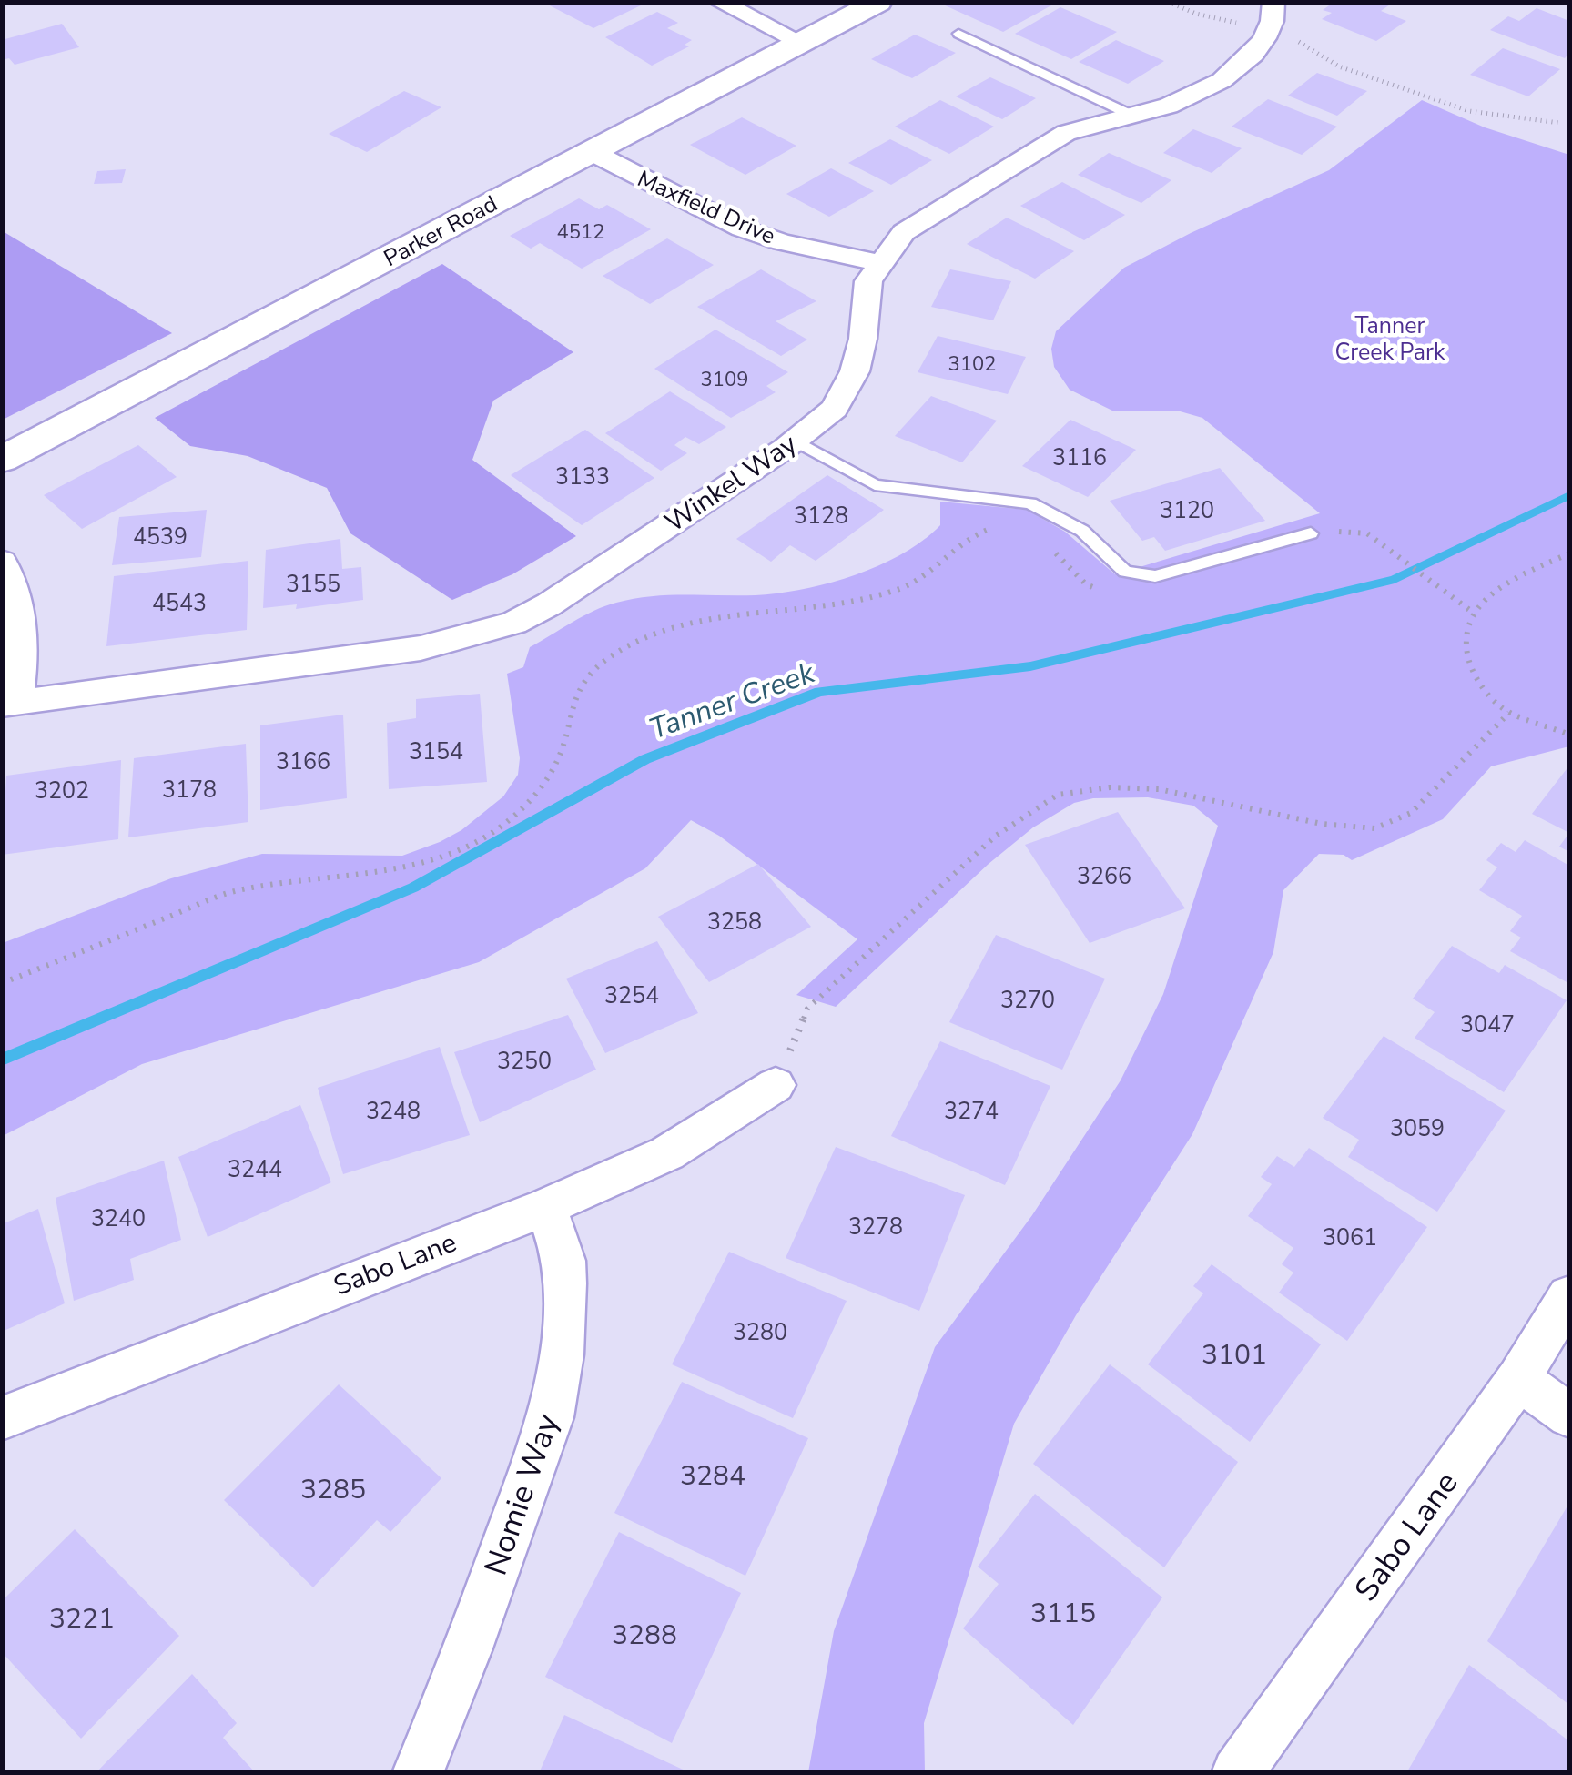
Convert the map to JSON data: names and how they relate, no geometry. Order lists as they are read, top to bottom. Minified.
{"streets":{"street":["Maxfield Drive","Parker Road","Winkel Way","Sabo Lane","Nomie Way"]},"crossings":[["Maxfield Drive","Parker Road"],["Maxfield Drive","Winkel Way"],["Sabo Lane","Nomie Way"]],"water":["Tanner Creek"],"parks":["Tanner Creek Park"],"house_numbers":["4512","3102","3109","3116","3133","3120","3128","4539","3155","4543","3154","3166","3178","3202","3266","3258","3254","3270","3047","3250","3248","3274","3059","3244","3240","3278","3061","3280","3101","3284","3285","3115","3221","3288"]}
